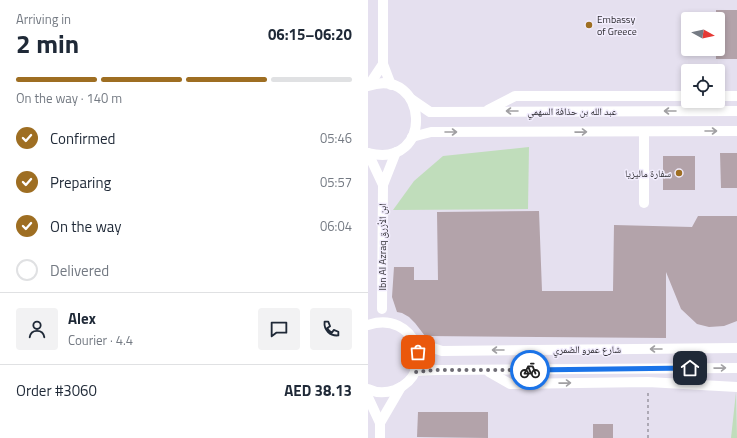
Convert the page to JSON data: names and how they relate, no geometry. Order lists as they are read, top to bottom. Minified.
{"streets":{"street":["عبد الله بن حذافة السهمي","Ibn Al Azraq ابن الأزرق","شارع عمرو الضمري"]},"places":["Embassy of Greece","سفارة ماليزيا"],"north":"right","page":{"heading":["2 min","Arriving in","06:15–06:20"],"panel":["Alex","Courier · 4.4","Order #3060","AED 38.13"],"bar":"On the way · 140 m","list":[["Confirmed","05:46"],["Preparing","05:57"],["On the way","06:04"],"Delivered"]}}
